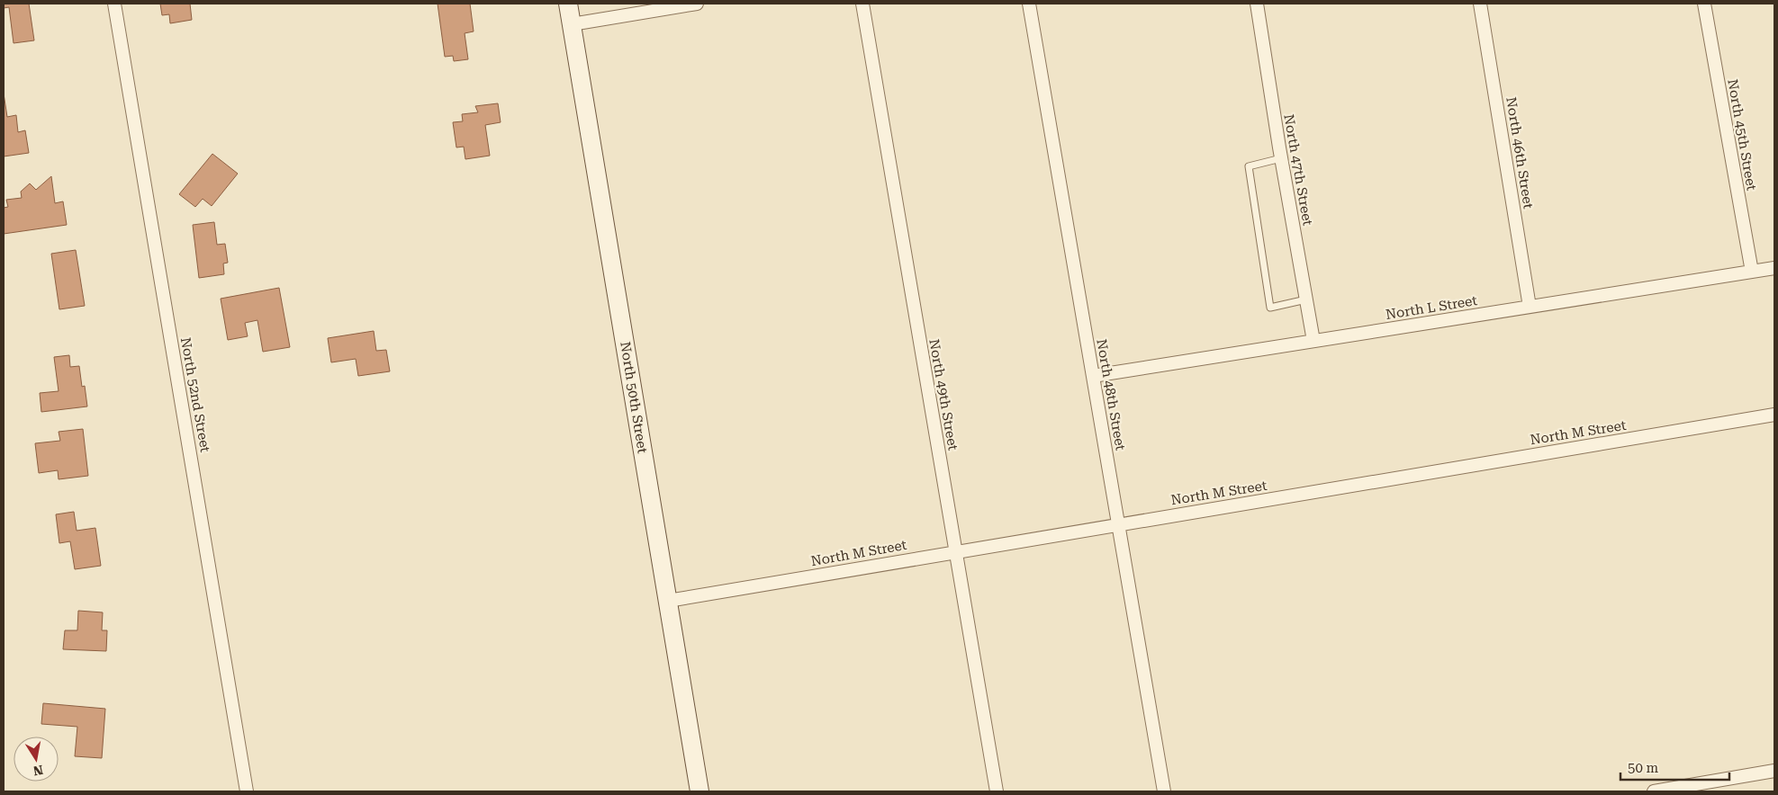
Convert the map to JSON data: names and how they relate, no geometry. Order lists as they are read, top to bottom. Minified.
{"streets":{"street":["North 45th Street","North 46th Street","North 47th Street","North L Street","North 52nd Street","North 49th Street","North 48th Street","North 50th Street","North M Street"]},"crossings":[["North 45th Street","North L Street"],["North 46th Street","North L Street"],["North 47th Street","North L Street"],["North L Street","North 48th Street"],["North 49th Street","North M Street"],["North 48th Street","North M Street"],["North 50th Street","North M Street"]],"scale_bar":"50 m","north":"bottom"}
